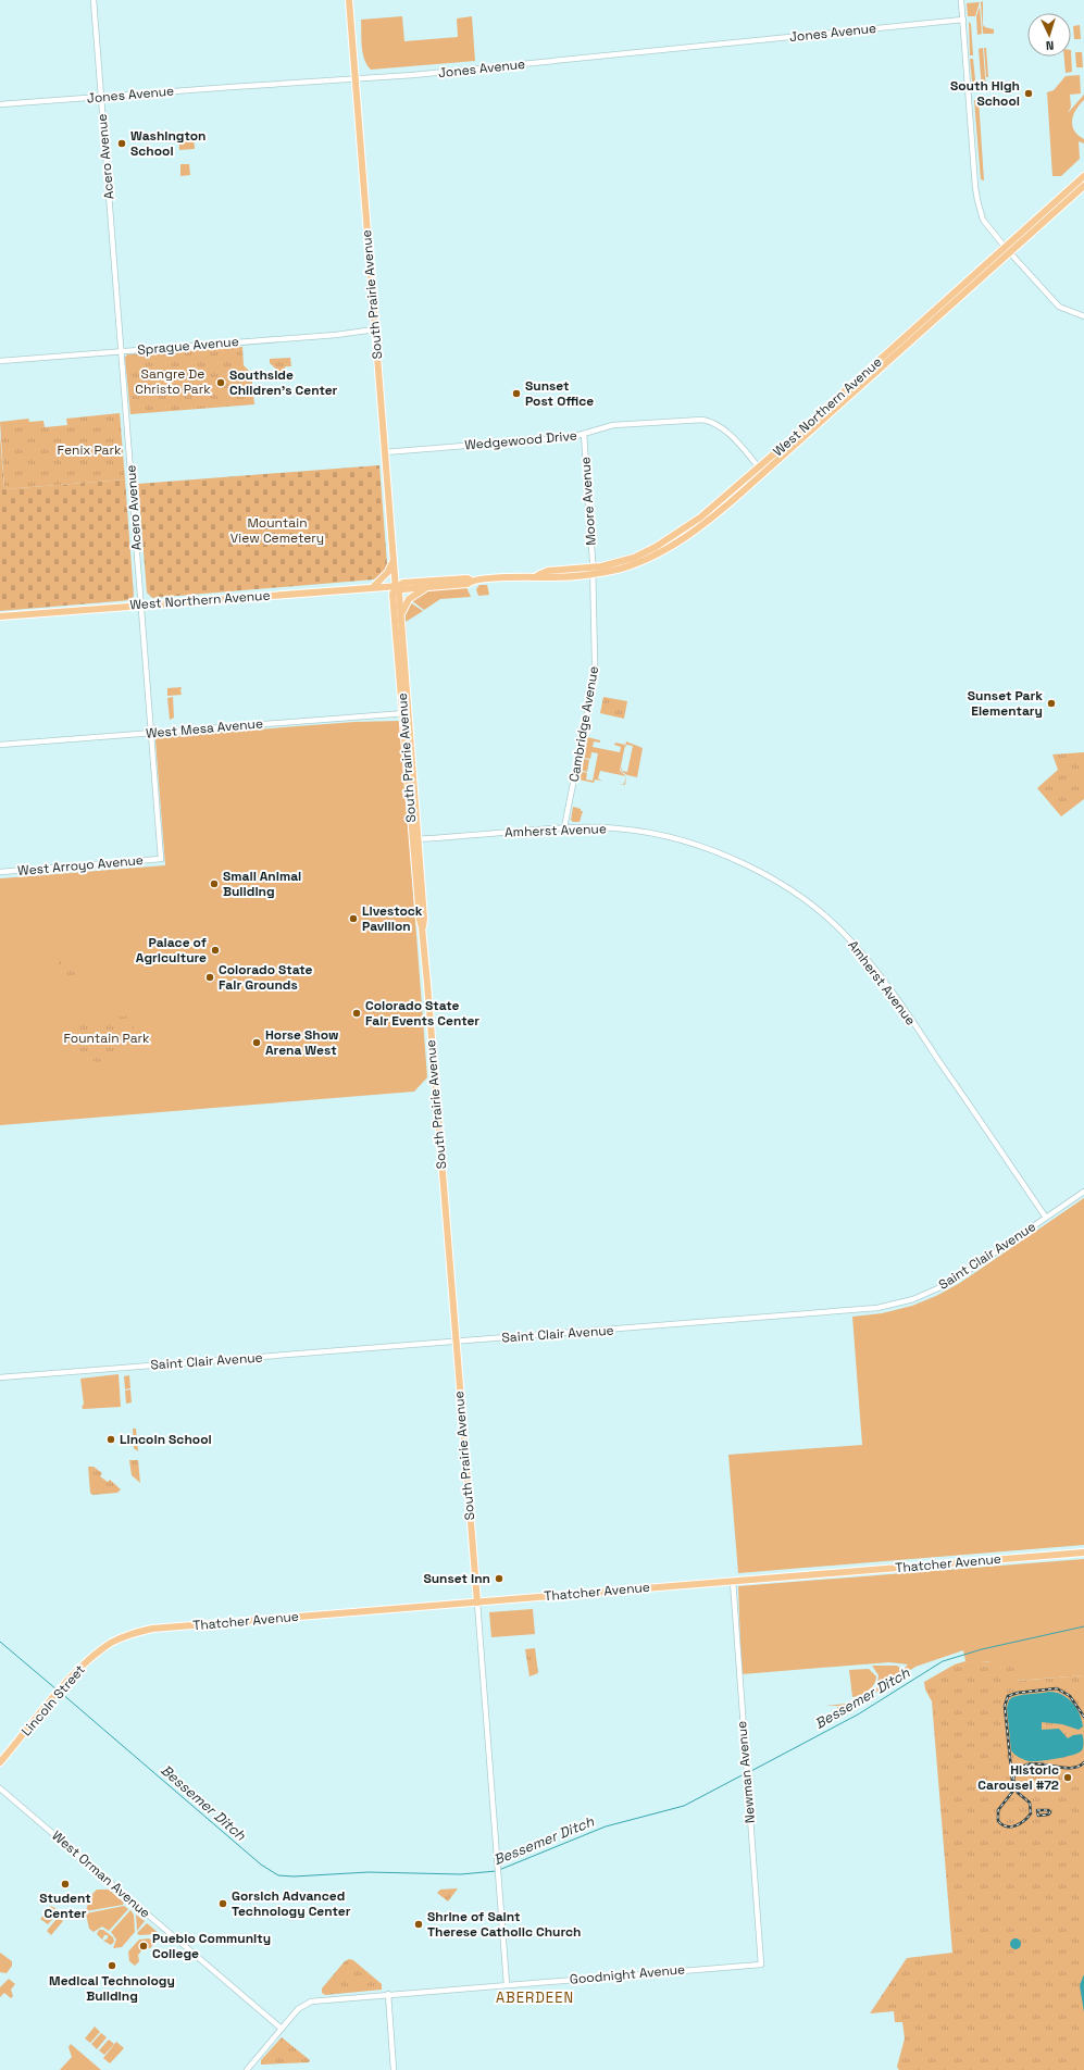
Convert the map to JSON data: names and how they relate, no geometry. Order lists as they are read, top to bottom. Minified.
{"streets":{"main road":["South Prairie Avenue","West Northern Avenue","Thatcher Avenue","Lincoln Street"],"street":["Jones Avenue","Acero Avenue","Sprague Avenue","Wedgewood Drive","Moore Avenue","Cambridge Avenue","West Mesa Avenue","Amherst Avenue","West Arroyo Avenue","Saint Clair Avenue","Newman Avenue","West Orman Avenue","Goodnight Avenue"]},"crossings":[["Jones Avenue","Acero Avenue"],["Jones Avenue","South Prairie Avenue"],["Acero Avenue","Sprague Avenue"],["Acero Avenue","West Northern Avenue"],["Acero Avenue","West Mesa Avenue"],["Acero Avenue","West Arroyo Avenue"],["South Prairie Avenue","Sprague Avenue"],["South Prairie Avenue","West Northern Avenue"],["South Prairie Avenue","Wedgewood Drive"],["South Prairie Avenue","West Mesa Avenue"],["South Prairie Avenue","Amherst Avenue"],["South Prairie Avenue","Saint Clair Avenue"],["South Prairie Avenue","Thatcher Avenue"],["South Prairie Avenue","Goodnight Avenue"],["West Northern Avenue","Wedgewood Drive"],["West Northern Avenue","Moore Avenue"],["West Northern Avenue","Cambridge Avenue"],["Wedgewood Drive","Moore Avenue"],["Moore Avenue","Cambridge Avenue"],["Cambridge Avenue","Amherst Avenue"],["Amherst Avenue","Saint Clair Avenue"],["Thatcher Avenue","Lincoln Street"],["Thatcher Avenue","Newman Avenue"],["Newman Avenue","Goodnight Avenue"],["West Orman Avenue","Goodnight Avenue"]],"districts":["ABERDEEN"],"water":["Bessemer Ditch"],"parks":["Sangre De Christo Park","Fenix Park","Mountain View Cemetery","Fountain Park"],"places":["South High School","Washington School","Southside Children's Center","Sunset Post Office","Sunset Park Elementary","Small Animal Building","Livestock Pavilion","Palace of Agriculture","Colorado State Fair Grounds","Colorado State Fair Events Center","Horse Show Arena West","Lincoln School","Sunset Inn","Historic Carousel #72","Student Center","Gorsich Advanced Technology Center","Shrine of Saint Therese Catholic Church","Pueblo Community College","Medical Technology Building"],"north":"bottom"}
